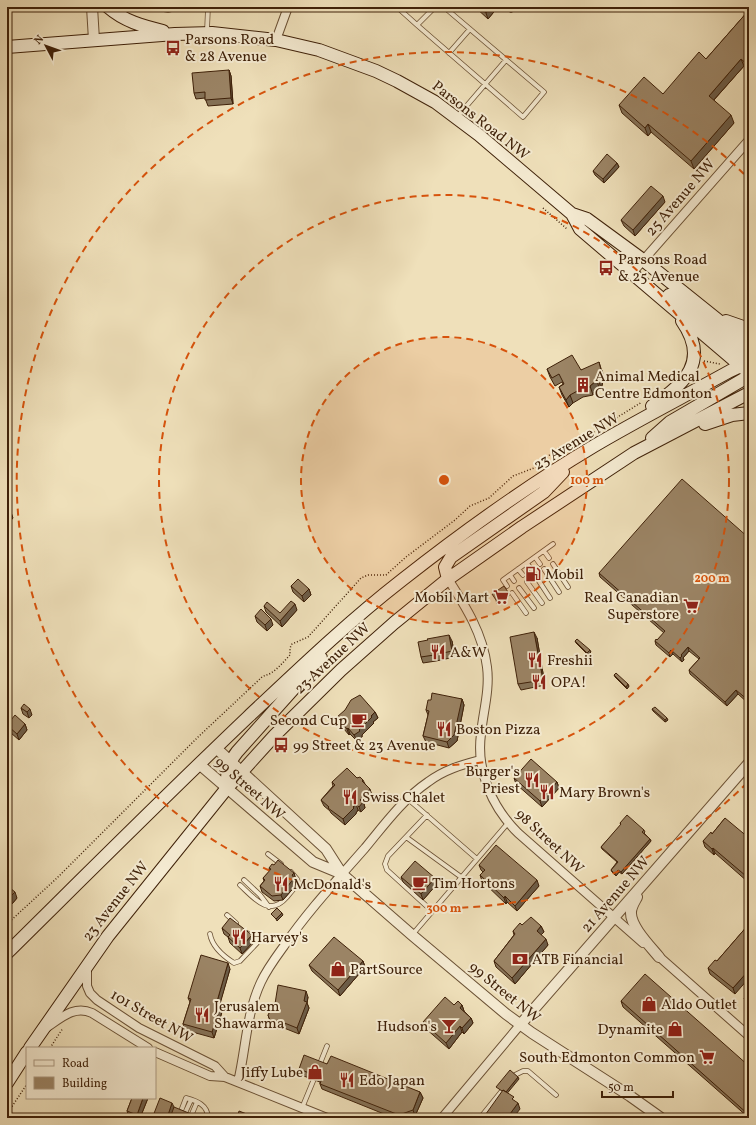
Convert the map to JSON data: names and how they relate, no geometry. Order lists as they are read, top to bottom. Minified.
{"streets":{"main road":["Parsons Road NW","23 Avenue NW"],"street":["25 Avenue NW","99 Street NW","98 Street NW","21 Avenue NW","101 Street NW"]},"crossings":[["Parsons Road NW","25 Avenue NW"],["Parsons Road NW","23 Avenue NW"],["23 Avenue NW","99 Street NW"],["23 Avenue NW","98 Street NW"],["23 Avenue NW","101 Street NW"],["99 Street NW","21 Avenue NW"],["98 Street NW","21 Avenue NW"]],"places":{"bus stop":["Parsons Road & 28 Avenue","Parsons Road & 25 Avenue","99 Street & 23 Avenue"],"building":["Animal Medical Centre Edmonton"],"fuel station":["Mobil"],"supermarket":["Mobil Mart","Real Canadian Superstore","South Edmonton Common"],"restaurant":["A&W","Freshii","OPA!","Boston Pizza","Burger's Priest","Mary Brown's","Swiss Chalet","McDonald's","Harvey's","Jerusalem Shawarma","Edo Japan"],"cafe":["Second Cup","Tim Hortons"],"bank":["ATB Financial"],"shop":["PartSource","Aldo Outlet","Dynamite","Jiffy Lube"],"bar":["Hudson's"]},"legend":["Road","Building"],"scale_bar":"50 m","north":"top left","rings":["100 m","200 m","300 m"]}
